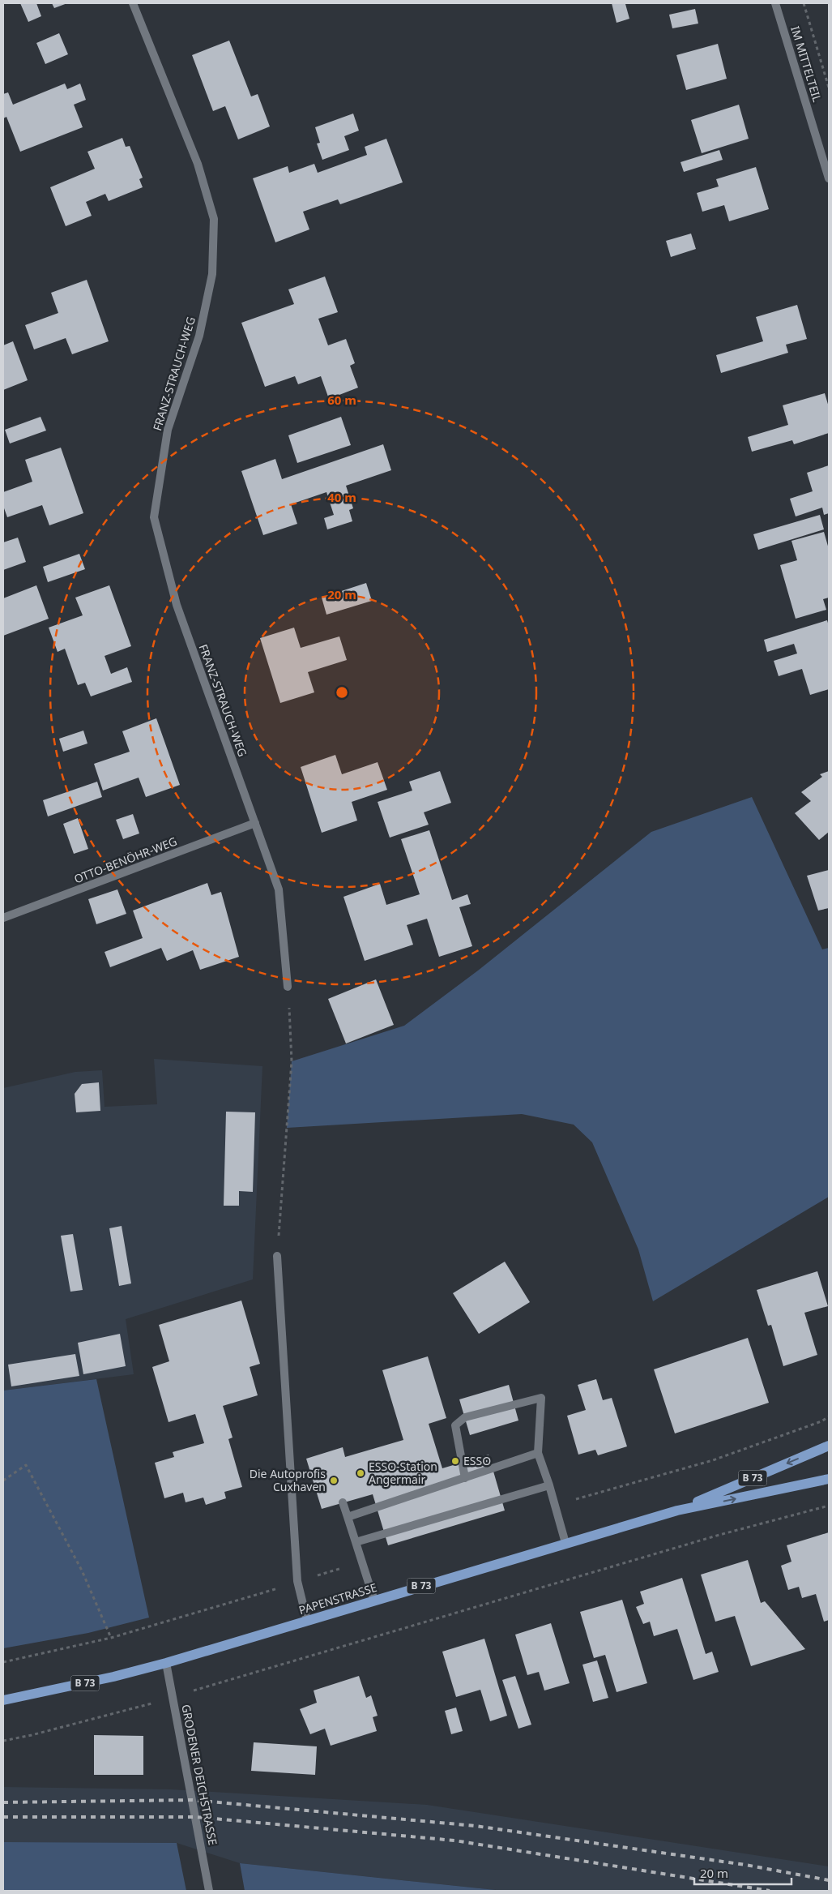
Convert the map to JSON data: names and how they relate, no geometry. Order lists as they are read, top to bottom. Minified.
{"streets":{"main road":["B 73","PAPENSTRASSE"],"street":["IM MITTELTEIL","FRANZ-STRAUCH-WEG","OTTO-BENÖHR-WEG","GRODENER DEICHSTRASSE"]},"crossings":[["FRANZ-STRAUCH-WEG","OTTO-BENÖHR-WEG"],["PAPENSTRASSE","GRODENER DEICHSTRASSE"]],"places":["ESSO","ESSO-Station Angermair","Die Autoprofis Cuxhaven"],"scale_bar":"20 m","rings":["60 m","40 m","20 m"]}
